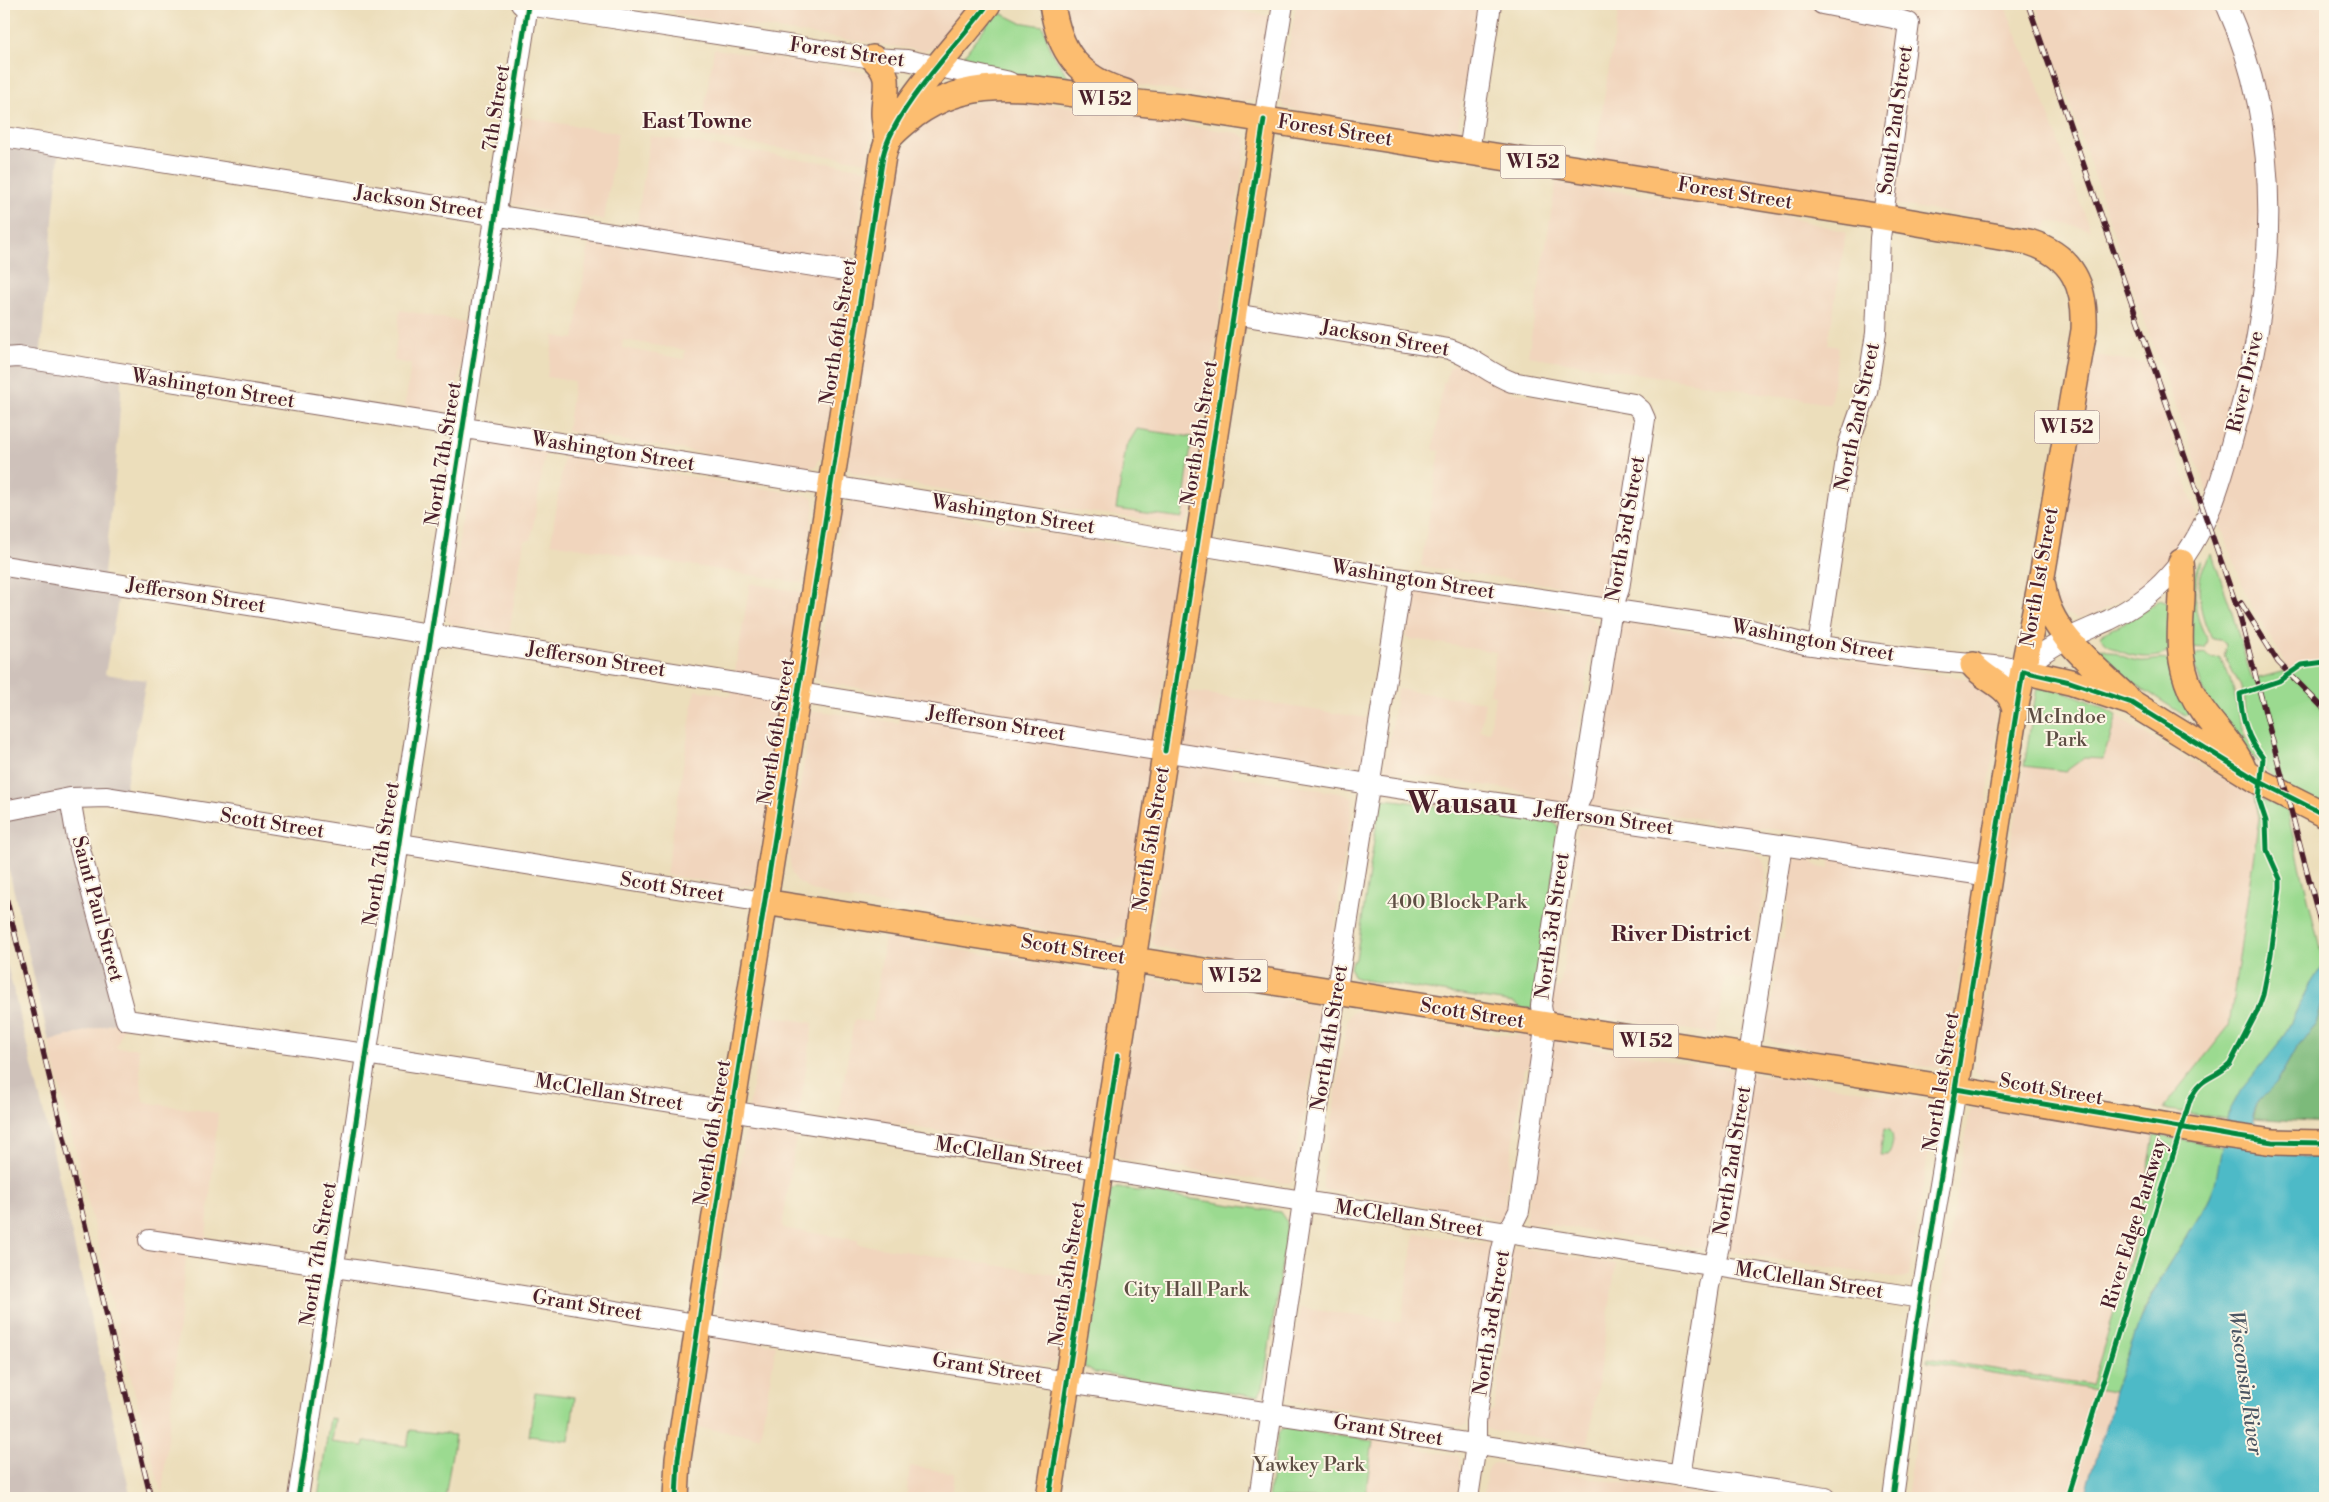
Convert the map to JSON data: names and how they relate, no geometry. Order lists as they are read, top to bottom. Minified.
{"streets":{"main road":["Forest Street","WI 52","North 6th Street","North 5th Street","North 1st Street","Scott Street"],"street":["7th Street","South 2nd Street","Jackson Street","River Drive","Washington Street","North 2nd Street","North 7th Street","North 3rd Street","Jefferson Street","Saint Paul Street","North 4th Street","McClellan Street","Grant Street"],"cycle path":["River Edge Parkway"]},"crossings":[["Forest Street","WI 52"],["Forest Street","7th Street"],["Forest Street","South 2nd Street"],["Forest Street","North 6th Street"],["Forest Street","North 2nd Street"],["Forest Street","North 5th Street"],["Forest Street","North 1st Street"],["WI 52","North 6th Street"],["WI 52","River Drive"],["WI 52","North 1st Street"],["7th Street","Jackson Street"],["7th Street","North 7th Street"],["South 2nd Street","North 2nd Street"],["Jackson Street","North 6th Street"],["Jackson Street","North 5th Street"],["Jackson Street","North 7th Street"],["Jackson Street","North 3rd Street"],["North 6th Street","Washington Street"],["North 6th Street","Jefferson Street"],["North 6th Street","Scott Street"],["North 6th Street","McClellan Street"],["North 6th Street","Grant Street"],["River Drive","Washington Street"],["River Drive","North 1st Street"],["Washington Street","North 2nd Street"],["Washington Street","North 5th Street"],["Washington Street","North 7th Street"],["Washington Street","North 3rd Street"],["Washington Street","North 1st Street"],["Washington Street","North 4th Street"],["North 2nd Street","Jefferson Street"],["North 2nd Street","Scott Street"],["North 2nd Street","McClellan Street"],["North 2nd Street","Grant Street"],["North 5th Street","Jefferson Street"],["North 5th Street","Scott Street"],["North 5th Street","McClellan Street"],["North 5th Street","Grant Street"],["North 7th Street","Jefferson Street"],["North 7th Street","Scott Street"],["North 7th Street","McClellan Street"],["North 7th Street","Grant Street"],["North 3rd Street","Jefferson Street"],["North 3rd Street","Scott Street"],["North 3rd Street","McClellan Street"],["North 3rd Street","Grant Street"],["North 1st Street","Jefferson Street"],["North 1st Street","Scott Street"],["North 1st Street","McClellan Street"],["Jefferson Street","North 4th Street"],["Scott Street","Saint Paul Street"],["Scott Street","North 4th Street"],["Saint Paul Street","McClellan Street"],["North 4th Street","McClellan Street"],["North 4th Street","Grant Street"]],"districts":["East Towne","Wausau","River District"],"water":["Wisconsin River"],"parks":["McIndoe Park","400 Block Park","City Hall Park","Yawkey Park"]}
